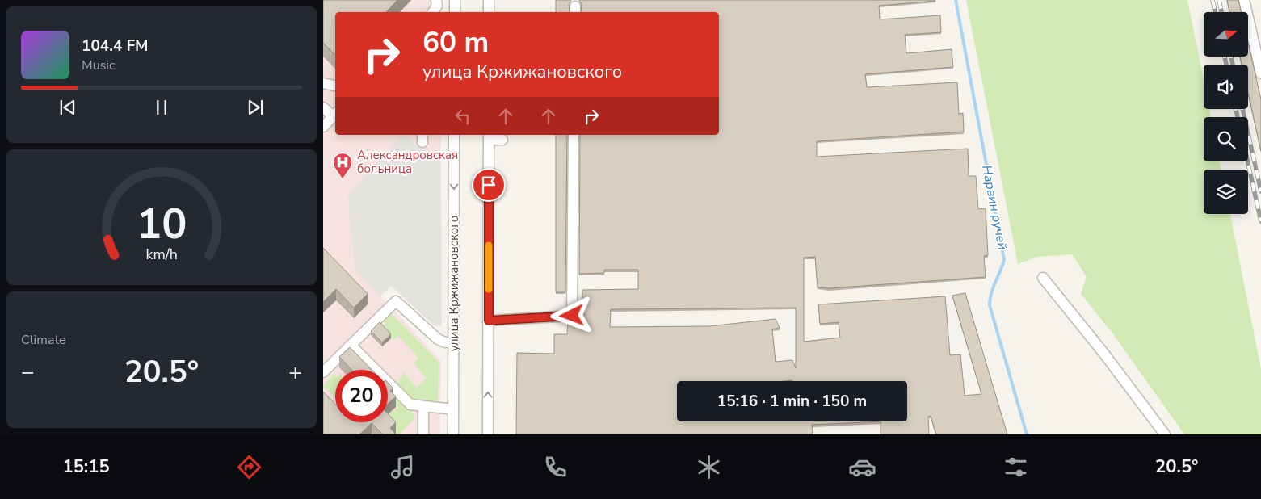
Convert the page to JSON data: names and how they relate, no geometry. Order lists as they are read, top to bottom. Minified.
{"streets":{"street":["улица Кржижановского"]},"water":["Нарвин ручей"],"places":{"hospital":["Александровская больница"]},"north":"right","page":{"turn":["60 m","улица Кржижановского"],"song":["104.4 FM","Music"],"tile":"Climate","heat":["−","20.5°","+"],"limit":"20","trip":"15:16 · 1 min · 150 m","tabs":["15:15","20.5°"],"gauge":["10","km/h"]}}
